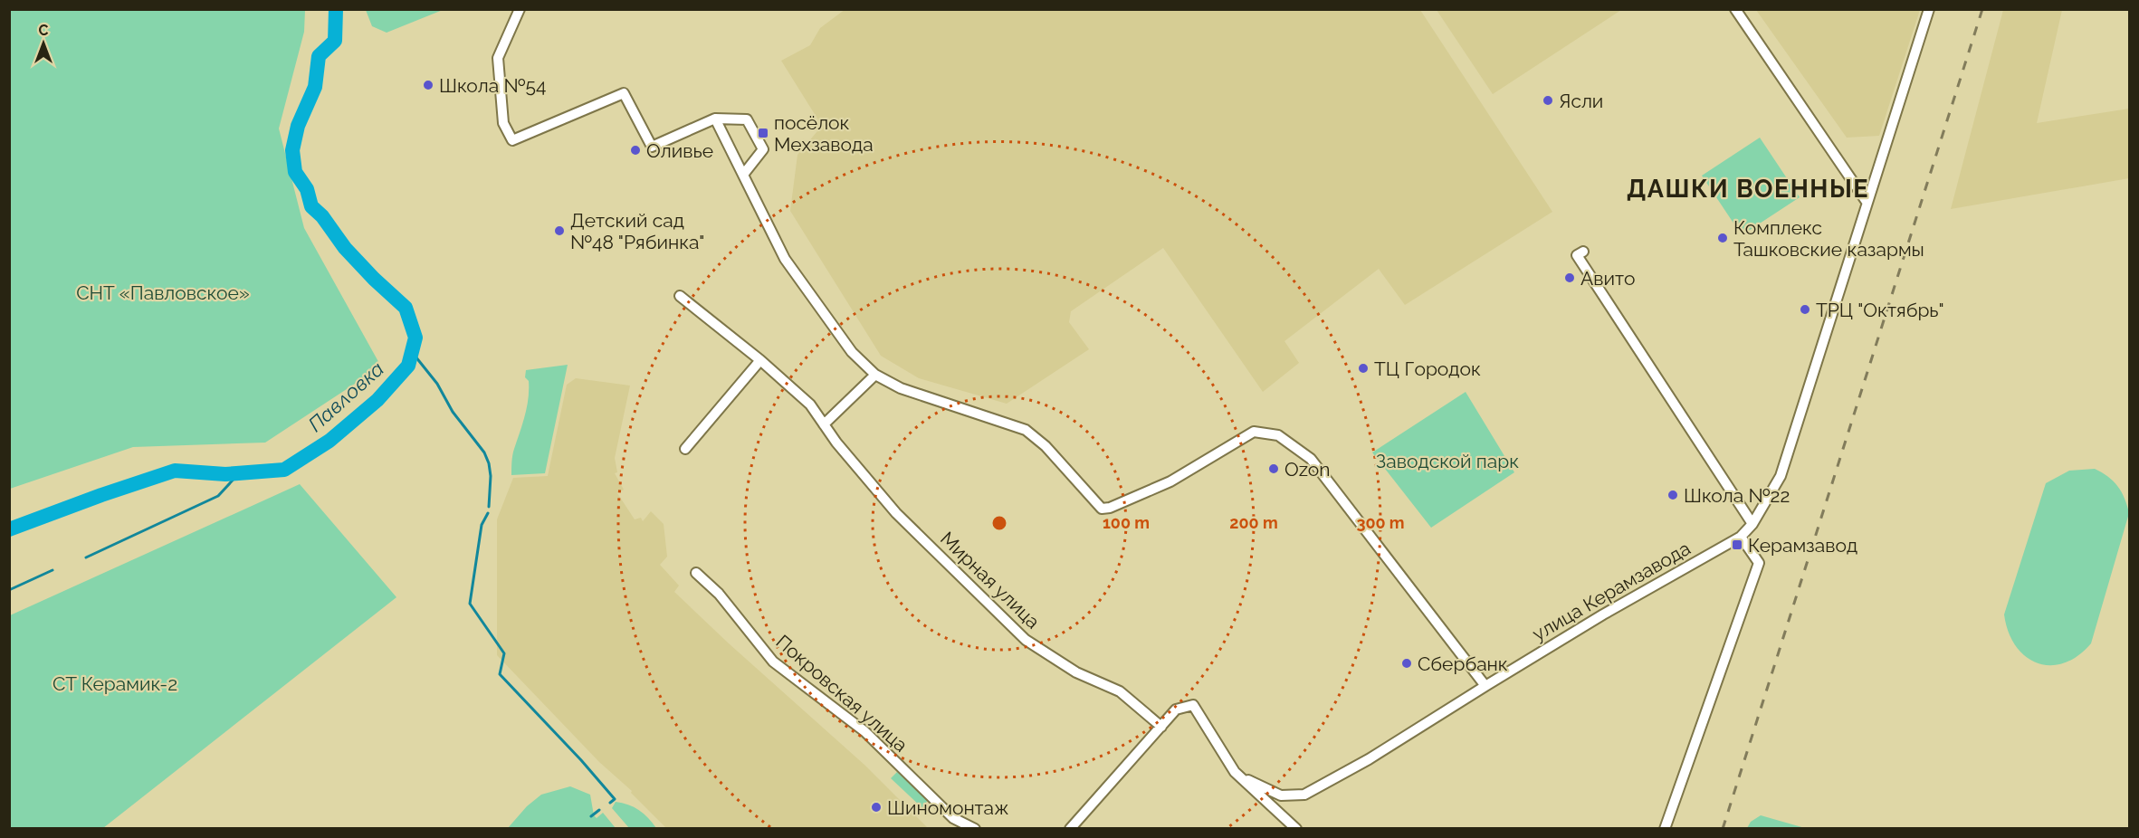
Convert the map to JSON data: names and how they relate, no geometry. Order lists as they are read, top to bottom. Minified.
{"streets":{"street":["Мирная улица","улица Керамзавода","Покровская улица"]},"districts":["ДАШКИ ВОЕННЫЕ"],"water":["Павловка"],"parks":["СНТ «Павловское»","Заводской парк","СТ Керамик-2"],"places":{"other":["Школа №54","Ясли","Оливье","Детский сад №48 \"Рябинка\"","Комплекс Ташковские казармы","Авито","ТРЦ \"Октябрь\"","ТЦ Городок","Ozon","Школа №22","Сбербанк","Шиномонтаж"],"transit":["посёлок Мехзавода","Керамзавод"]},"north":"top","rings":["100 m","200 m","300 m"]}
